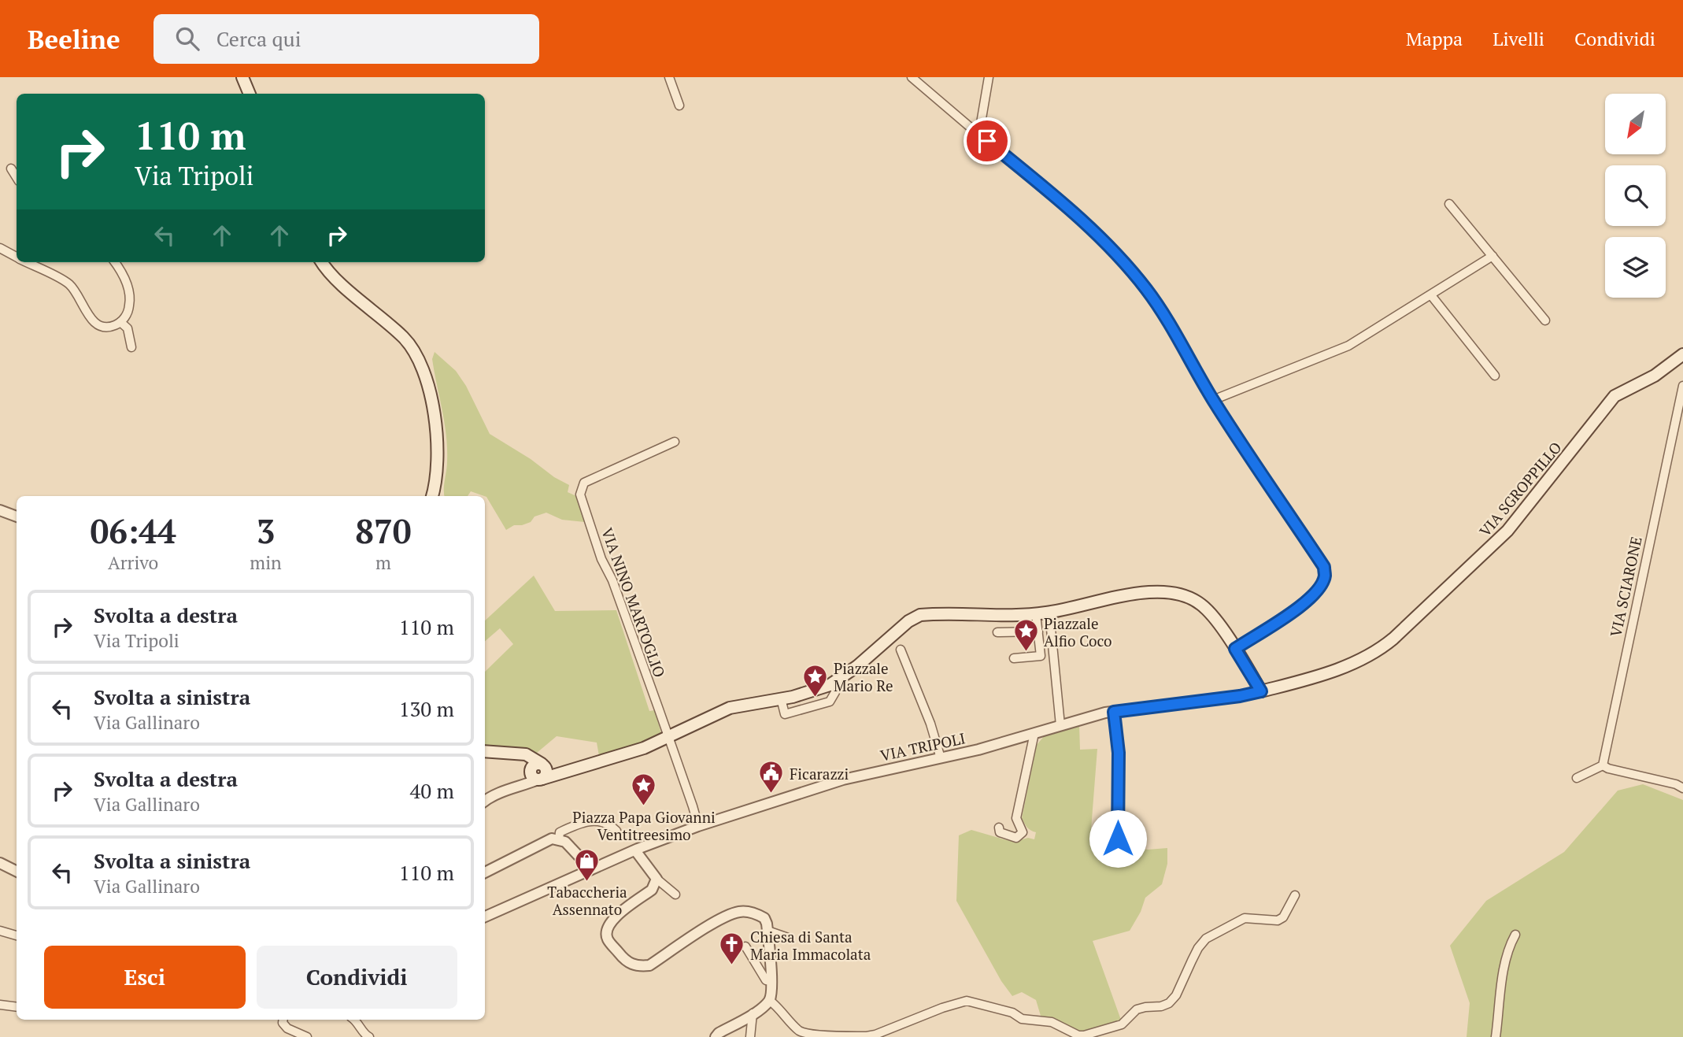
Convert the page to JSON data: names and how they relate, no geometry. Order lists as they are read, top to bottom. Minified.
{"streets":{"main road":["VIA SGROPPILLO","VIA TRIPOLI"],"street":["VIA SCIARONE","VIA NINO MARTOGLIO"]},"crossings":[["VIA SGROPPILLO","VIA TRIPOLI"],["VIA NINO MARTOGLIO","VIA TRIPOLI"]],"places":{"place":["Piazzale Alfio Coco","Piazzale Mario Re","Piazza Papa Giovanni Ventitreesimo"],"public building":["Ficarazzi"],"shop":["Tabaccheria Assennato"],"church":["Chiesa di Santa Maria Immacolata"]},"north":"bottom left","page":{"header":"Beeline","search":"Cerca qui","nav":["Mappa","Livelli","Condividi"],"turn":["110 m","Via Tripoli"],"eta":["06:44","Arrivo","3","min","870","m"],"list":[{"name":"Svolta a destra","note":"Via Tripoli","value":"110 m"},{"name":"Svolta a sinistra","note":"Via Gallinaro","value":"130 m"},{"name":"Svolta a destra","note":"Via Gallinaro","value":"40 m"},{"name":"Svolta a sinistra","note":"Via Gallinaro","value":"110 m"}],"buttons":["Esci","Condividi"]}}
